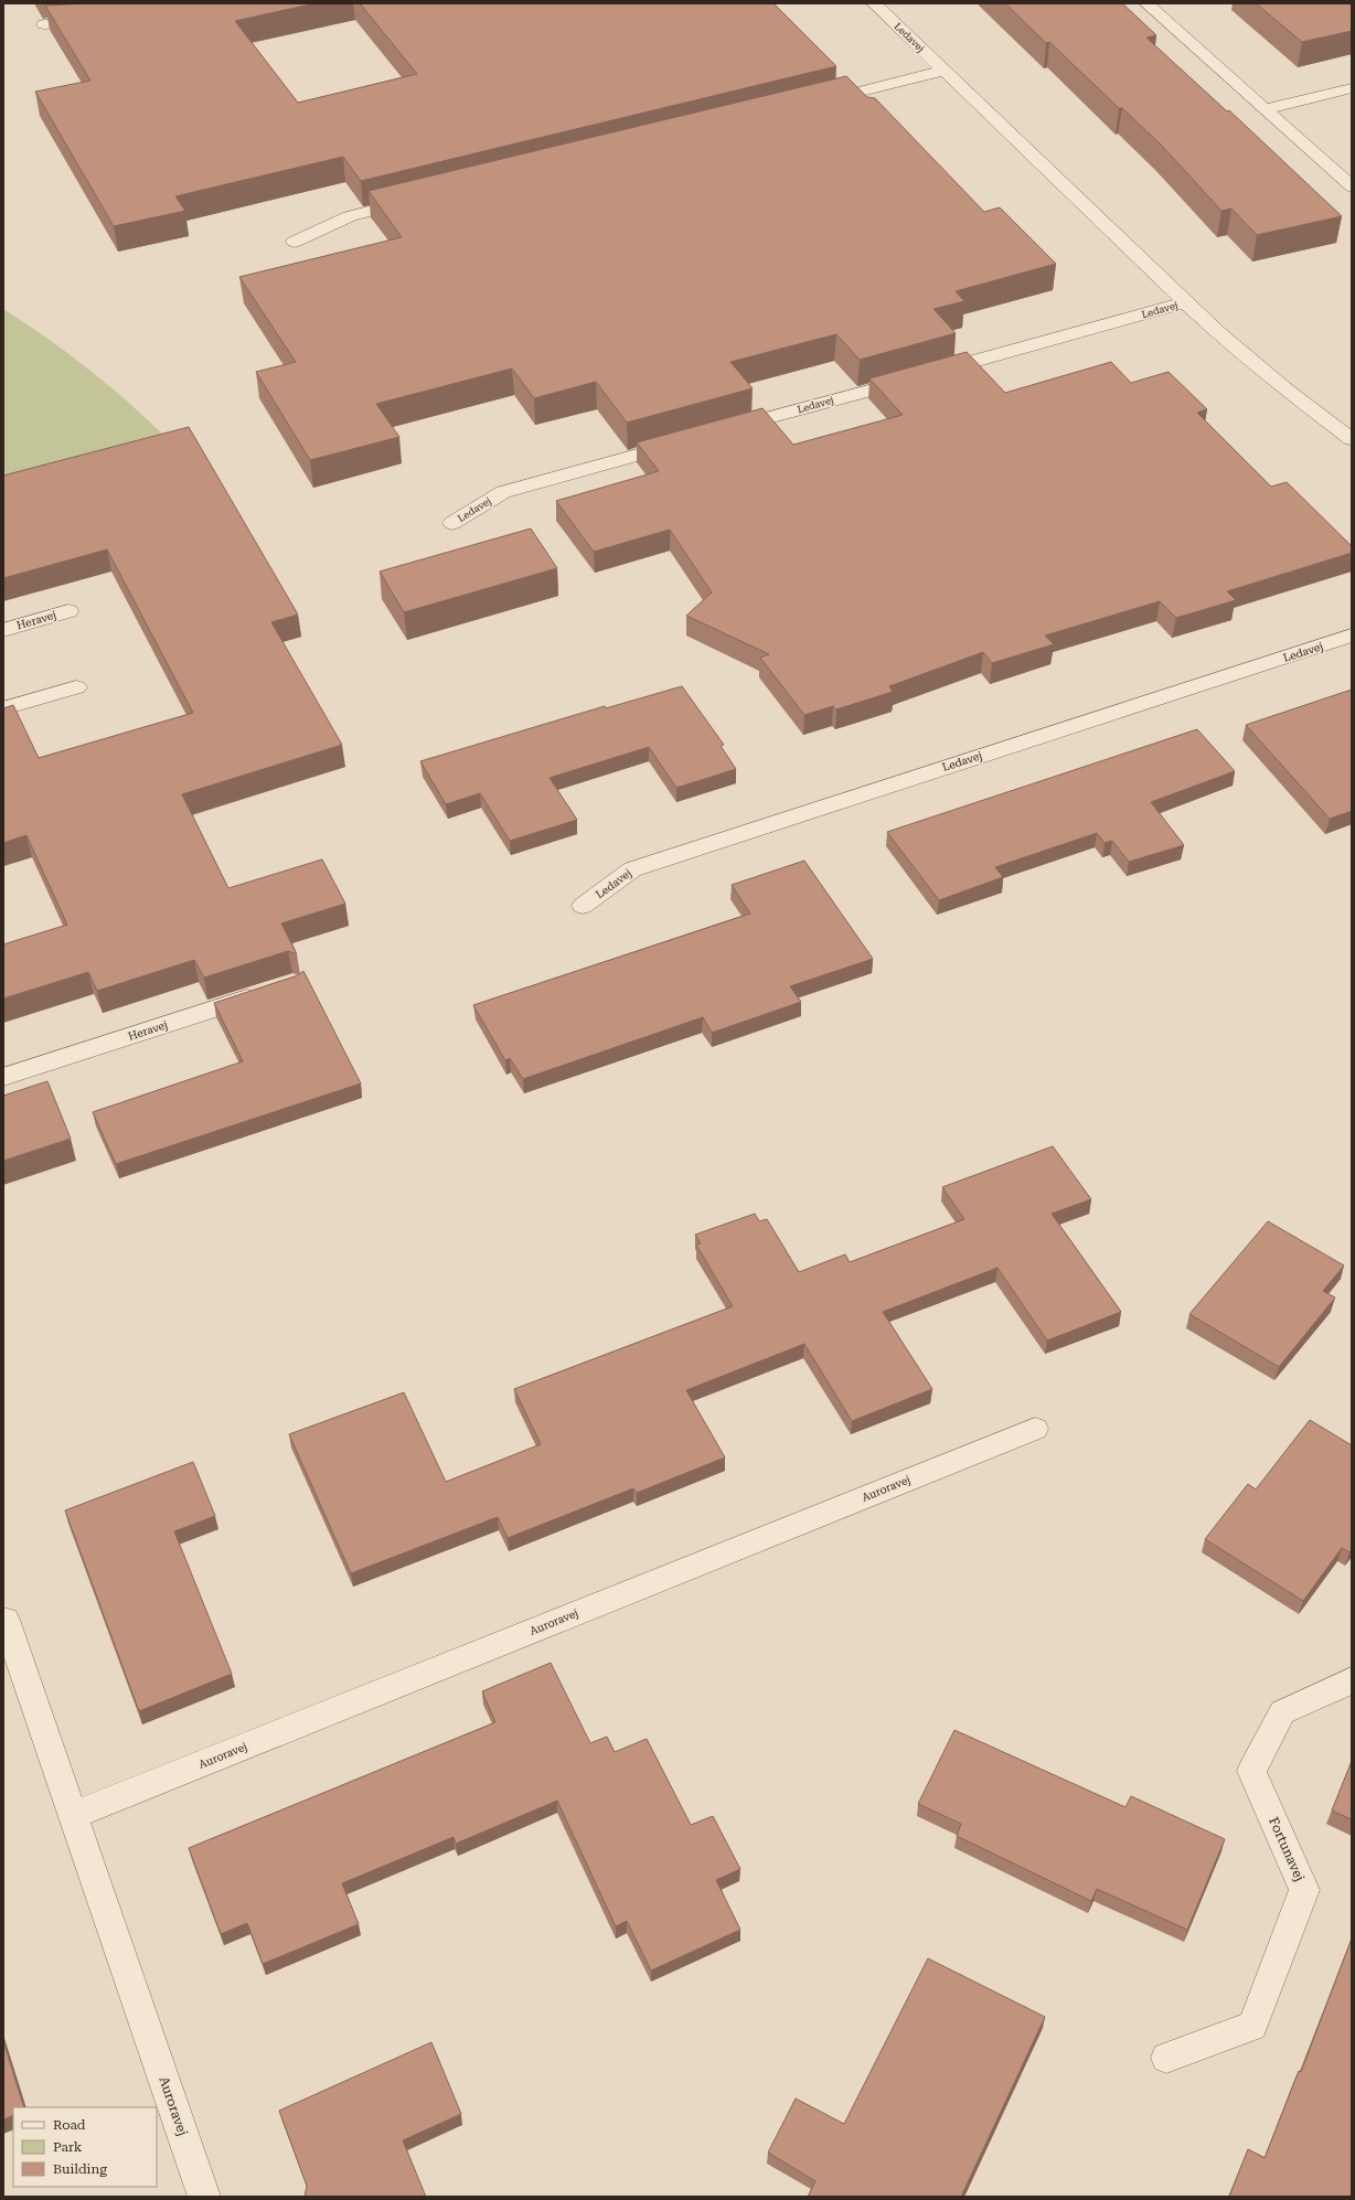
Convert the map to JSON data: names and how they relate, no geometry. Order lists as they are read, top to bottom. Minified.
{"streets":{"street":["Ledavej","Heravej","Auroravej","Fortunavej"]},"legend":["Road","Park","Building"]}
